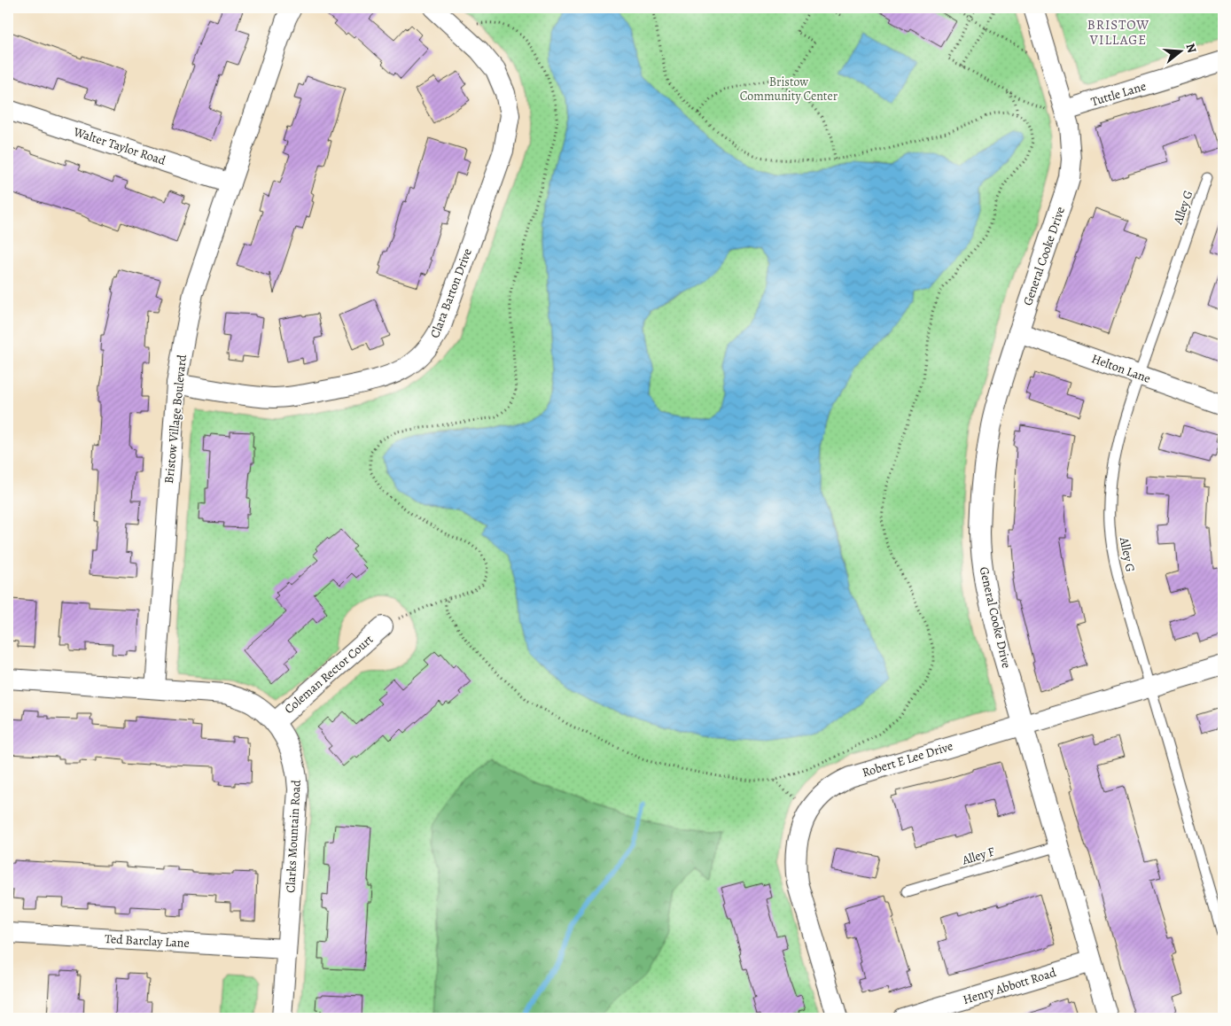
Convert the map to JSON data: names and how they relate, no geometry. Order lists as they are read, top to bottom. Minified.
{"streets":{"street":["Tuttle Lane","Walter Taylor Road","General Cooke Drive","Clara Barton Drive","Helton Lane","Bristow Village Boulevard","Coleman Rector Court","Robert E Lee Drive","Clarks Mountain Road","Ted Barclay Lane","Henry Abbott Road"],"lane":["Alley G","Alley F"]},"crossings":[["Tuttle Lane","General Cooke Drive"],["Walter Taylor Road","Bristow Village Boulevard"],["Alley G","Helton Lane"],["Alley G","Robert E Lee Drive"],["General Cooke Drive","Helton Lane"],["General Cooke Drive","Robert E Lee Drive"],["General Cooke Drive","Alley F"],["General Cooke Drive","Henry Abbott Road"],["Clara Barton Drive","Bristow Village Boulevard"],["Bristow Village Boulevard","Clarks Mountain Road"],["Coleman Rector Court","Clarks Mountain Road"],["Clarks Mountain Road","Ted Barclay Lane"]],"districts":["BRISTOW VILLAGE"],"parks":["Bristow Community Center"],"north":"right"}
